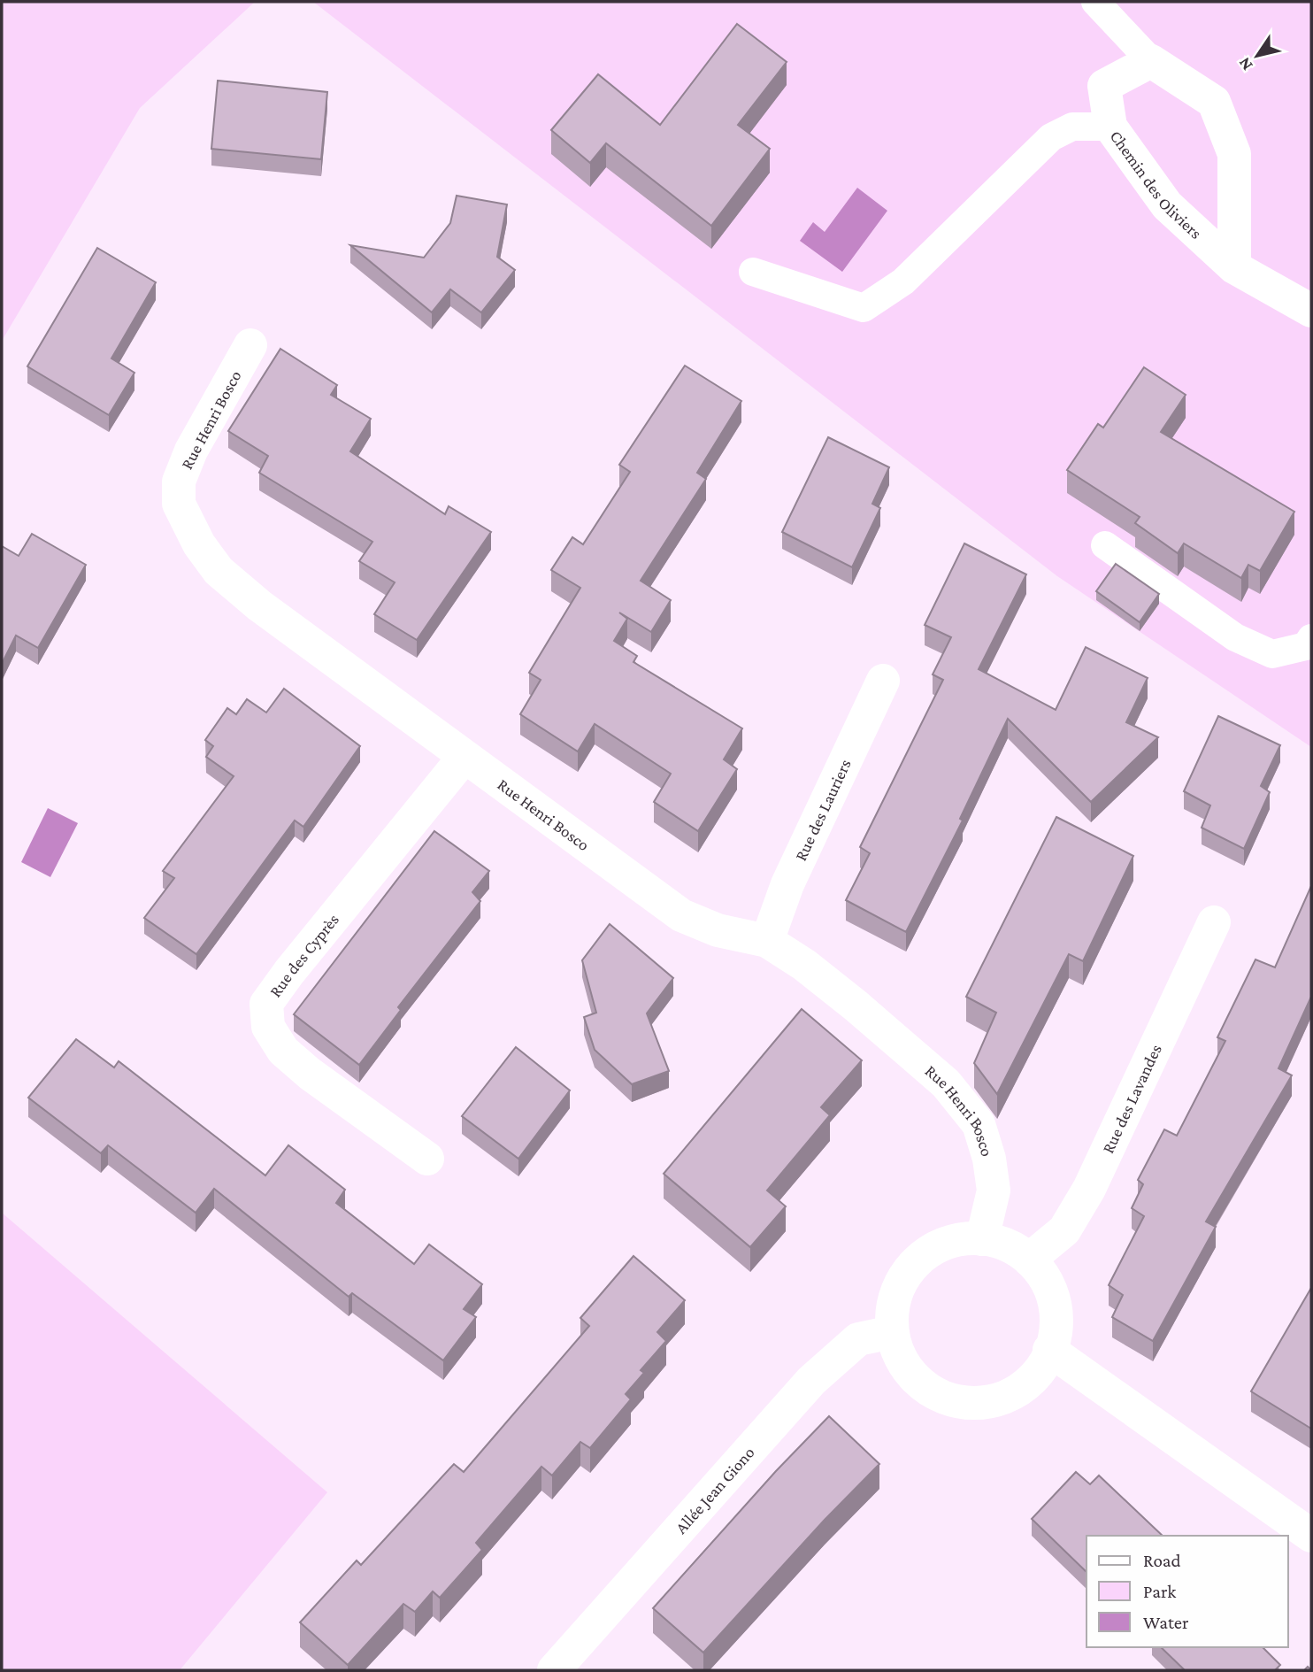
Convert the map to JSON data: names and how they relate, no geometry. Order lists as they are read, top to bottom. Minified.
{"streets":{"street":["Chemin des Oliviers","Rue Henri Bosco","Rue des Lauriers","Rue des Cyprès","Rue des Lavandes","Allée Jean Giono"]},"crossings":[["Rue Henri Bosco","Rue des Lauriers"],["Rue Henri Bosco","Rue des Cyprès"],["Rue Henri Bosco","Rue des Lavandes"],["Rue Henri Bosco","Allée Jean Giono"],["Rue des Lavandes","Allée Jean Giono"]],"legend":["Road","Park","Water"],"north":"bottom left"}
